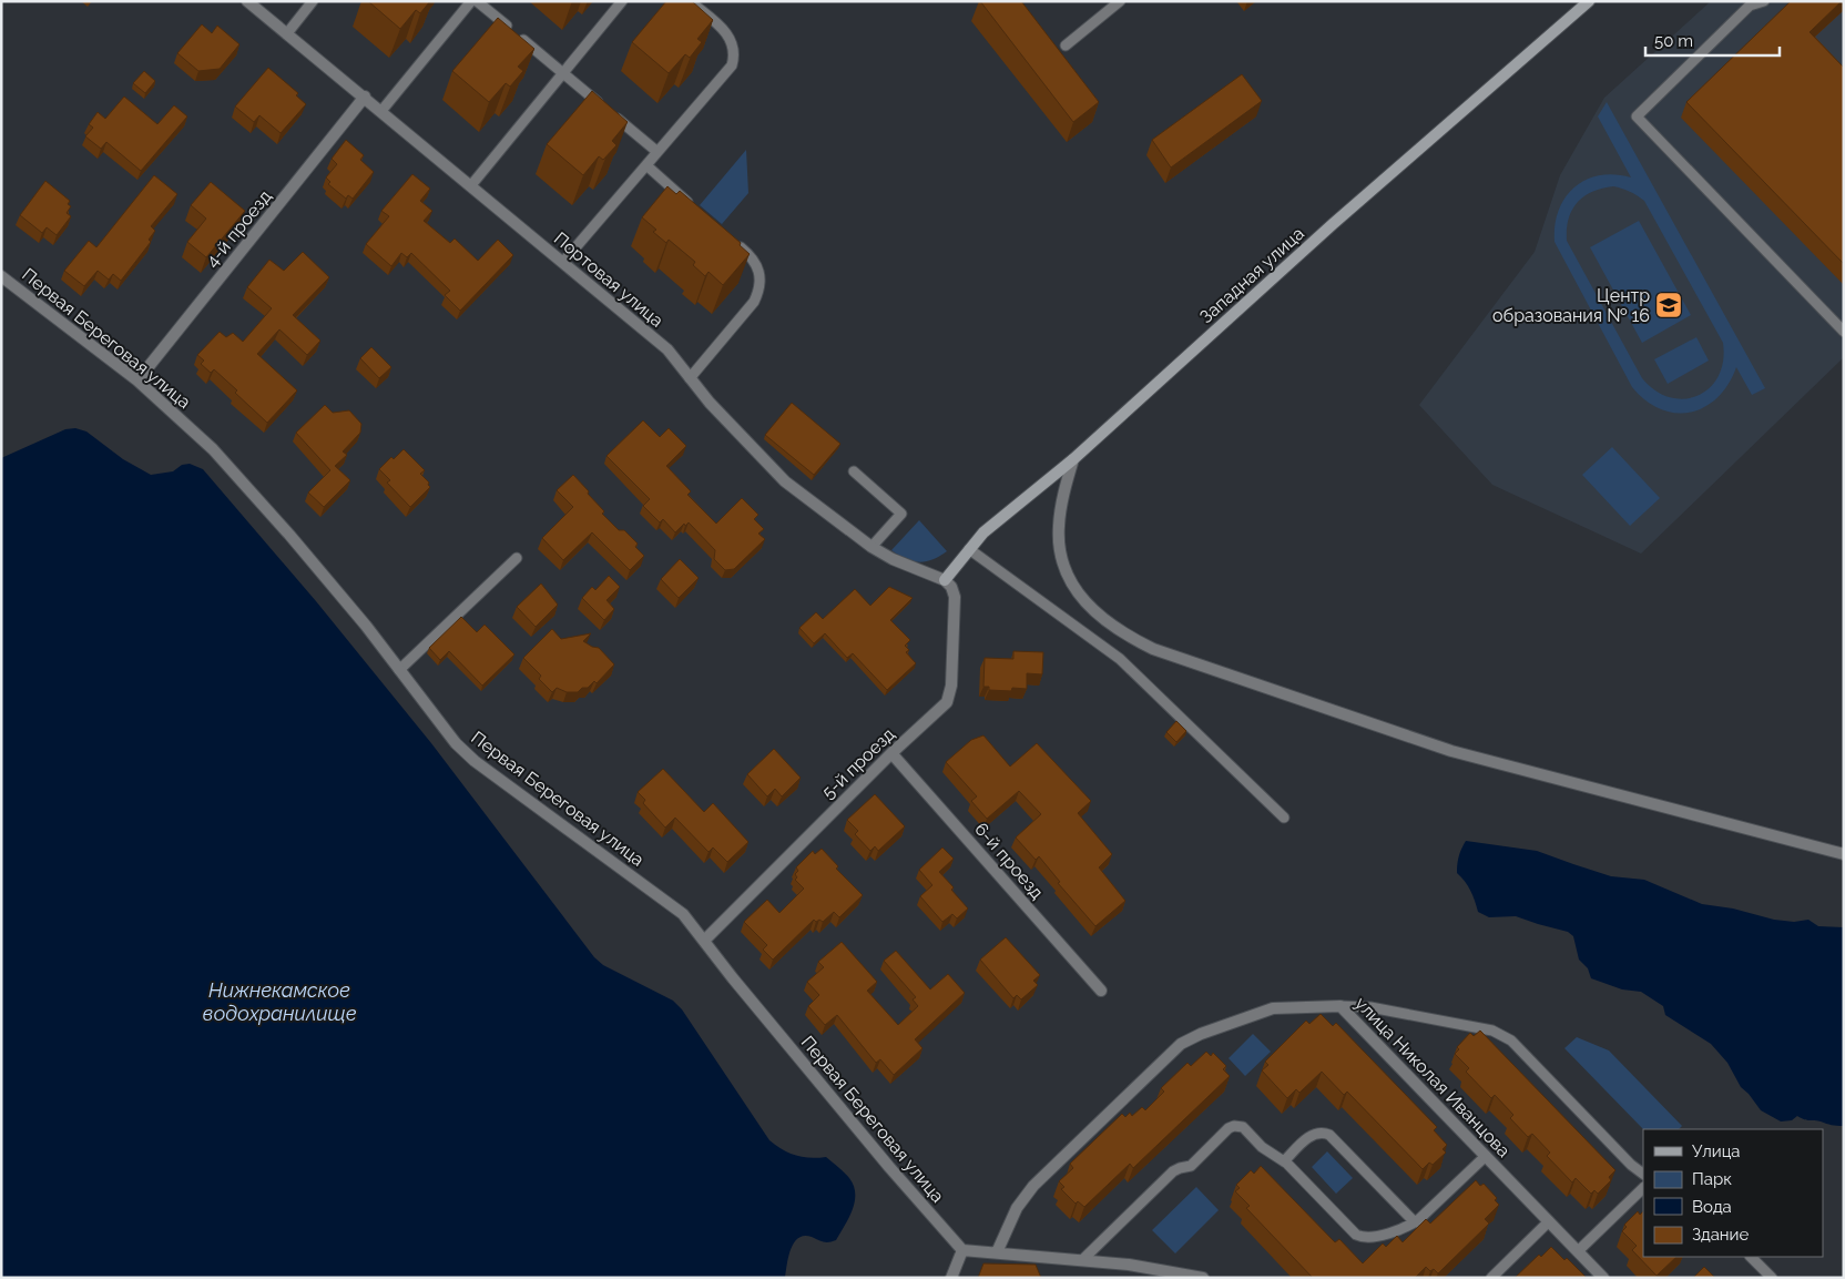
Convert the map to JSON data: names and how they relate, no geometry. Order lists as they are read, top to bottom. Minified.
{"streets":{"street":["4-й проезд","Западная улица","Портовая улица","Первая Береговая улица","5-й проезд","6-й проезд","улица Николая Иванцова"]},"crossings":[["4-й проезд","Портовая улица"],["4-й проезд","Первая Береговая улица"],["Западная улица","Портовая улица"],["Западная улица","5-й проезд"],["Портовая улица","5-й проезд"],["Первая Береговая улица","5-й проезд"],["5-й проезд","6-й проезд"]],"water":["Нижнекамское водохранилище"],"places":{"school or university":["Центр образования № 16"]},"legend":["Улица","Парк","Вода","Здание"],"scale_bar":"50 m"}
